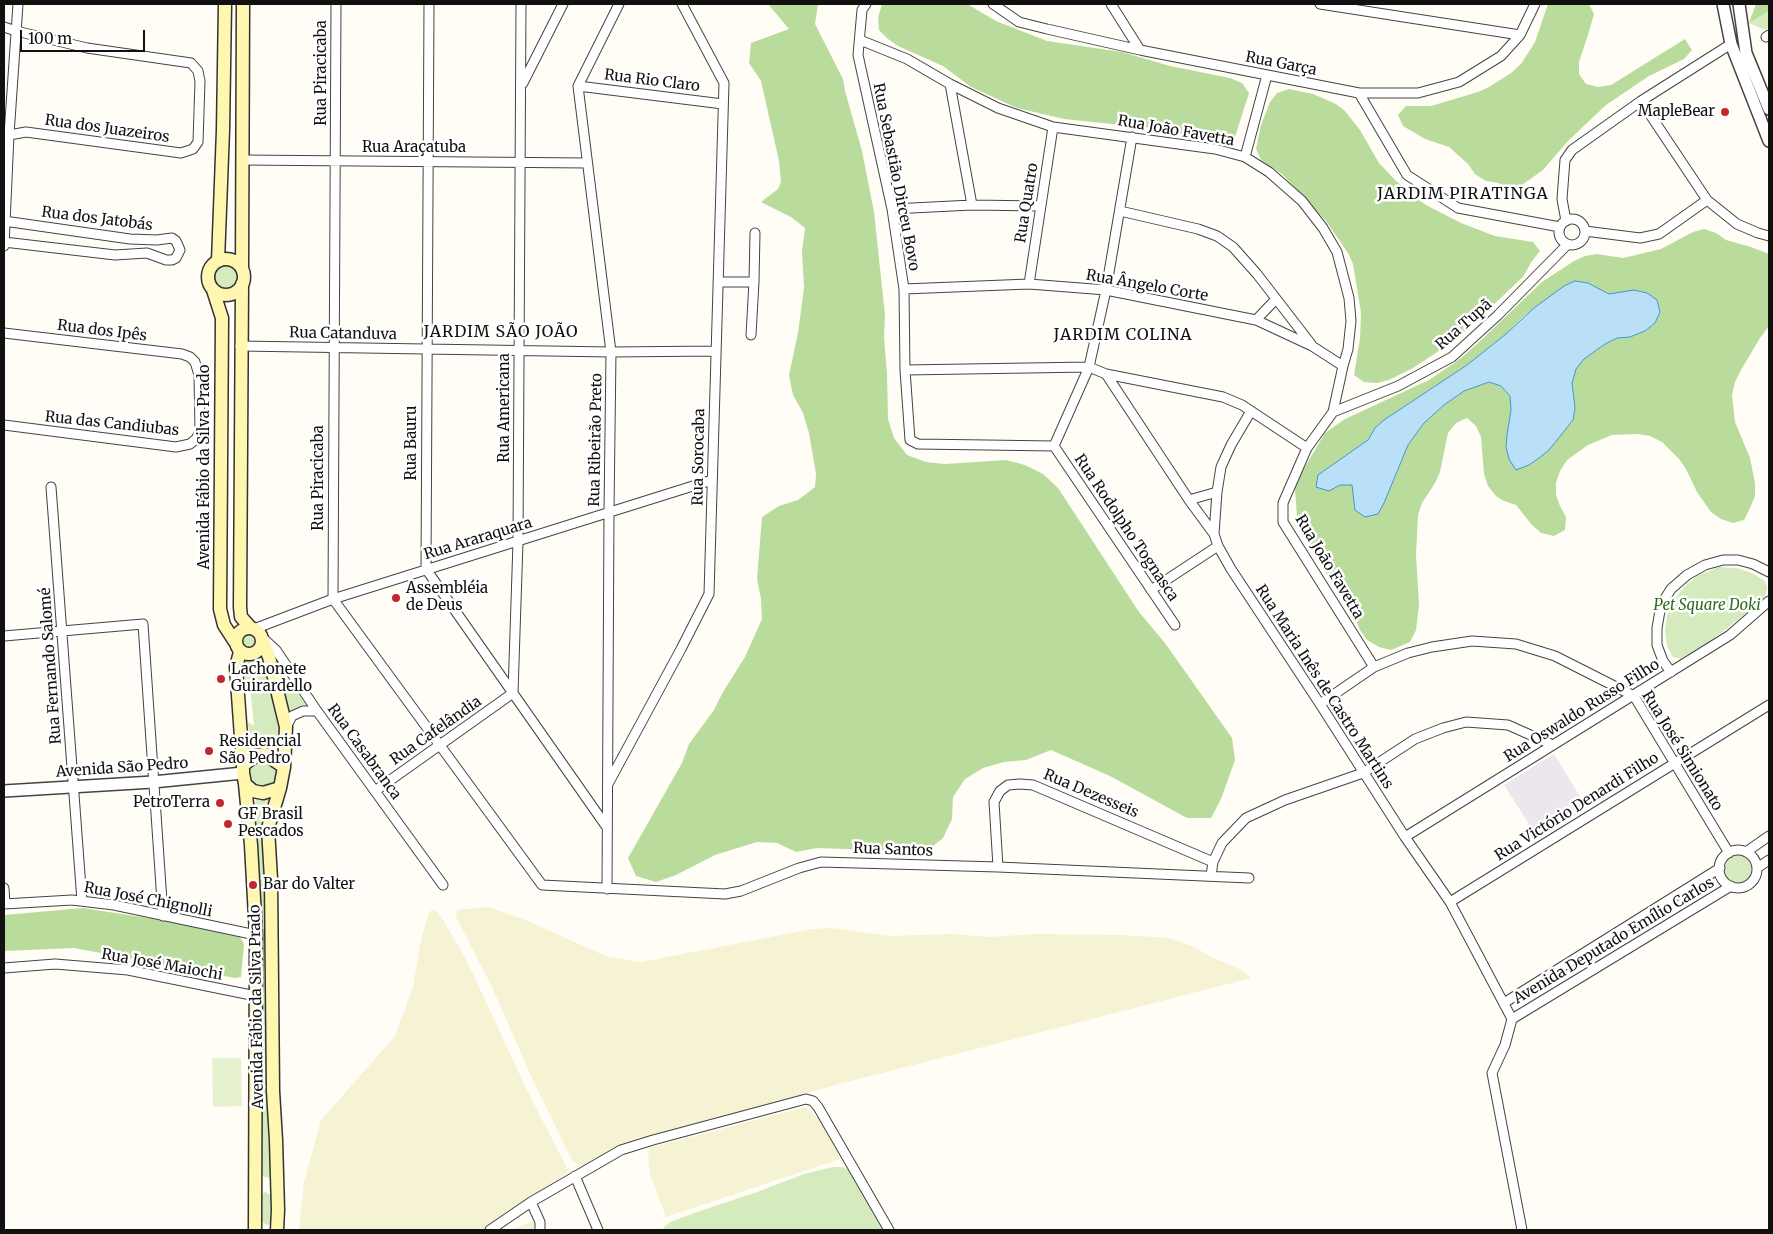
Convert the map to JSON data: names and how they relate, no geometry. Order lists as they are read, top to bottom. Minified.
{"streets":{"main road":["Avenida Fábio da Silva Prado"],"street":["Rua Garça","Rua Piracicaba","Rua Rio Claro","Rua dos Juazeiros","Rua João Favetta","Rua Araçatuba","Rua Sebastião Dirceu Bovo","Rua Quatro","Rua dos Jatobás","Rua Ângelo Corte","Rua Tupã","Rua dos Ipês","Rua Catanduva","Rua Americana","Rua das Candiubas","Rua Ribeirão Preto","Rua Bauru","Rua Sorocaba","Rua Rodolpho Tognasca","Rua Araraquara","Rua Fernando Salomé","Rua Maria Inês de Castro Martins","Rua Oswaldo Russo Filho","Rua Cafelândia","Rua José Simionato","Rua Casabranca","Avenida São Pedro","Rua Dezesseis","Rua Victório Denardi Filho","Rua Santos","Rua José Chignolli","Avenida Deputado Emílio Carlos","Rua José Maiochi"]},"crossings":[["Rua Piracicaba","Rua Araçatuba"],["Rua Piracicaba","Rua Catanduva"],["Rua Piracicaba","Rua Araraquara"],["Rua Rio Claro","Rua Ribeirão Preto"],["Rua Rio Claro","Rua Sorocaba"],["Rua João Favetta","Rua Sebastião Dirceu Bovo"],["Rua João Favetta","Rua Quatro"],["Rua João Favetta","Rua Ângelo Corte"],["Rua João Favetta","Rua Tupã"],["Rua João Favetta","Rua José Simionato"],["Rua Araçatuba","Rua Americana"],["Rua Araçatuba","Rua Ribeirão Preto"],["Rua Araçatuba","Rua Bauru"],["Rua Sebastião Dirceu Bovo","Rua Ângelo Corte"],["Rua Sebastião Dirceu Bovo","Rua Rodolpho Tognasca"],["Rua Quatro","Rua Ângelo Corte"],["Rua dos Ipês","Rua das Candiubas"],["Rua Catanduva","Rua Americana"],["Rua Catanduva","Rua Ribeirão Preto"],["Rua Catanduva","Rua Bauru"],["Rua Catanduva","Rua Sorocaba"],["Rua Catanduva","Avenida Fábio da Silva Prado"],["Rua Americana","Rua Araraquara"],["Rua Americana","Rua Cafelândia"],["Rua Ribeirão Preto","Rua Sorocaba"],["Rua Ribeirão Preto","Rua Araraquara"],["Rua Ribeirão Preto","Rua Santos"],["Rua Bauru","Rua Araraquara"],["Rua Sorocaba","Rua Araraquara"],["Avenida Fábio da Silva Prado","Rua Araraquara"],["Avenida Fábio da Silva Prado","Rua Casabranca"],["Avenida Fábio da Silva Prado","Avenida São Pedro"],["Avenida Fábio da Silva Prado","Rua José Chignolli"],["Avenida Fábio da Silva Prado","Rua José Maiochi"],["Rua Araraquara","Rua Casabranca"],["Rua Fernando Salomé","Avenida São Pedro"],["Rua Fernando Salomé","Rua José Chignolli"],["Rua Maria Inês de Castro Martins","Rua Oswaldo Russo Filho"],["Rua Maria Inês de Castro Martins","Rua José Simionato"],["Rua Maria Inês de Castro Martins","Rua Victório Denardi Filho"],["Rua Maria Inês de Castro Martins","Avenida Deputado Emílio Carlos"],["Rua Oswaldo Russo Filho","Rua José Simionato"],["Rua Cafelândia","Rua Casabranca"],["Rua Cafelândia","Rua Santos"],["Rua José Simionato","Rua Victório Denardi Filho"],["Rua José Simionato","Avenida Deputado Emílio Carlos"],["Rua Dezesseis","Rua Santos"]],"districts":["JARDIM PIRATINGA","JARDIM SÃO JOÃO","JARDIM COLINA"],"parks":["Pet Square Doki"],"places":["MapleBear","Assembléia de Deus","Lachonete Guirardello","Residencial São Pedro","PetroTerra","GF Brasil Pescados","Bar do Valter"],"scale_bar":"100 m"}
